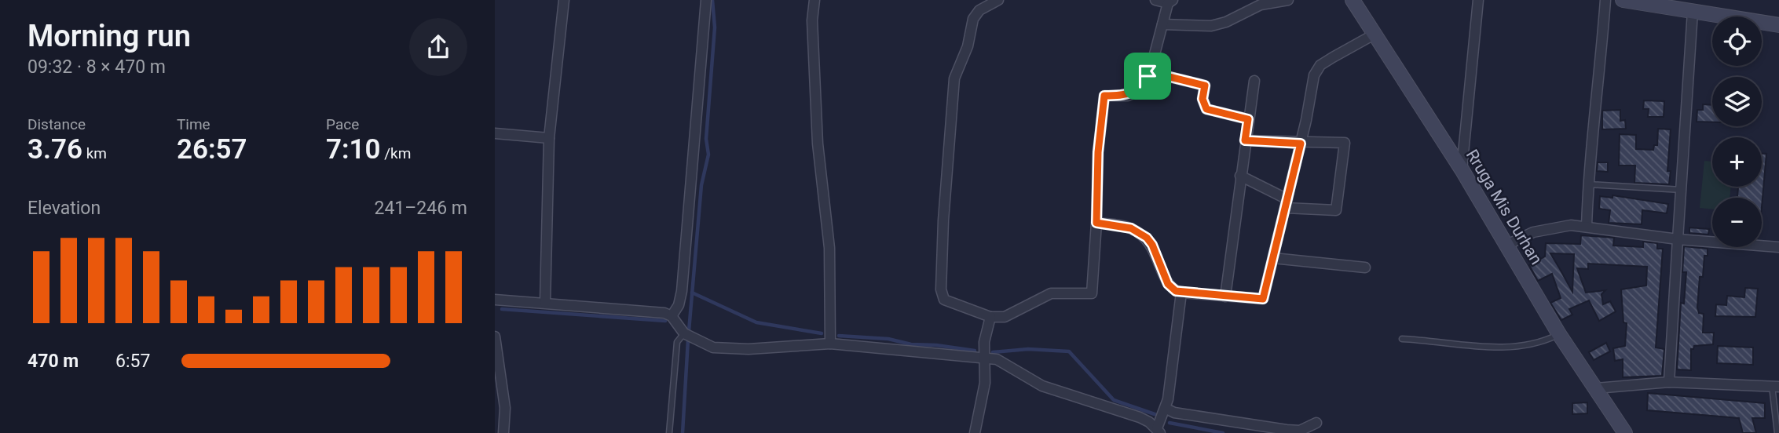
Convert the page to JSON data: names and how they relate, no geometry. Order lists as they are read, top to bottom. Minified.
{"streets":{"street":["Rruga Mis Durhan"]},"page":{"heading":["Morning run","09:32 · 8 × 470 m"],"map_buttons":["+","−"],"stats":[["Distance","3.76 km"],["Time","26:57"],["Pace","7:10 /km"]],"chart":["Elevation","241–246 m"],"list":[{"name":"470 m","note":"6:57"}]}}
